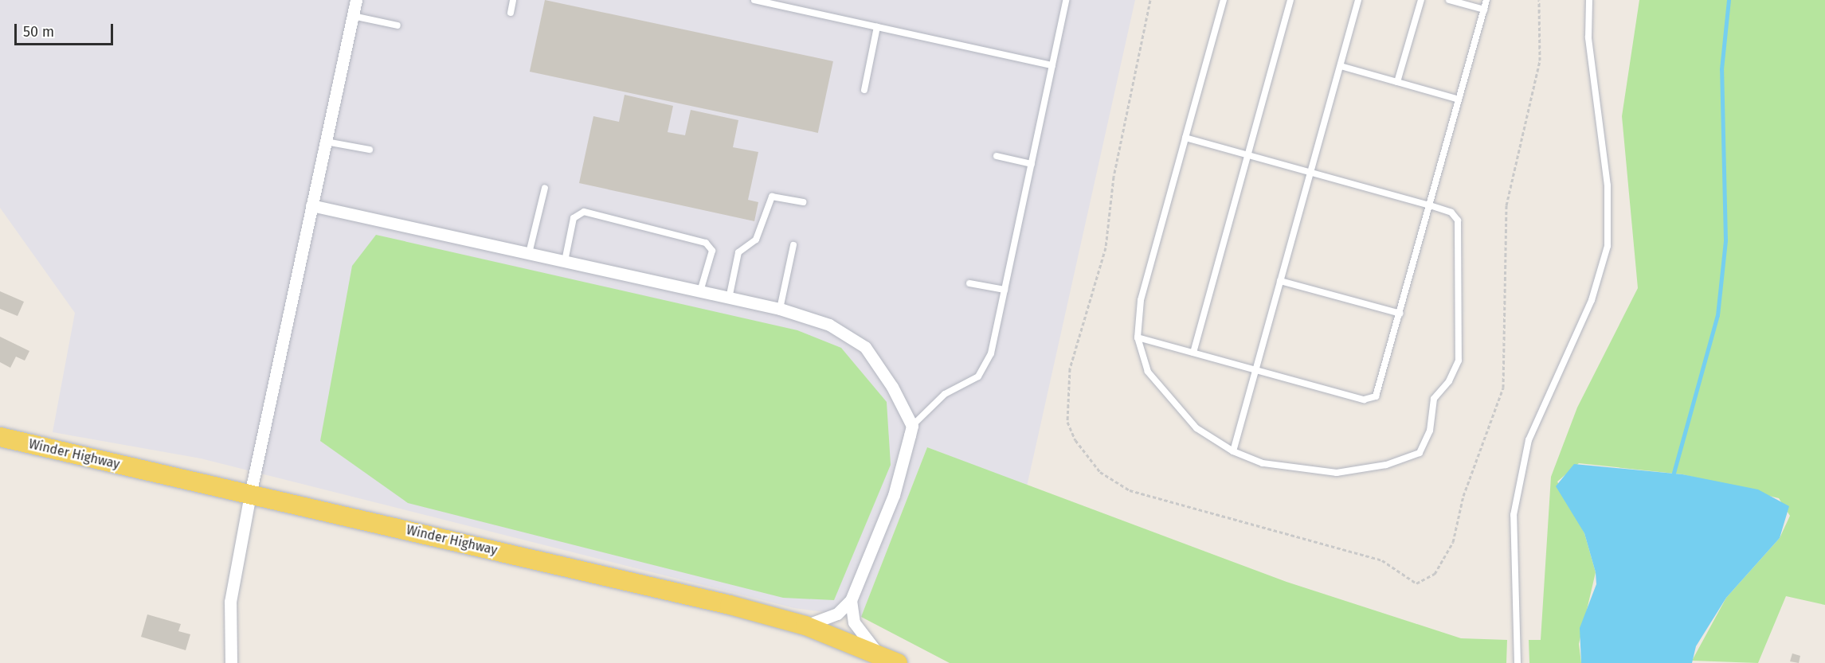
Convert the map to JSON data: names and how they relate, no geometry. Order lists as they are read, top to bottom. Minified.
{"streets":{"main road":["Winder Highway"]},"scale_bar":"50 m"}
